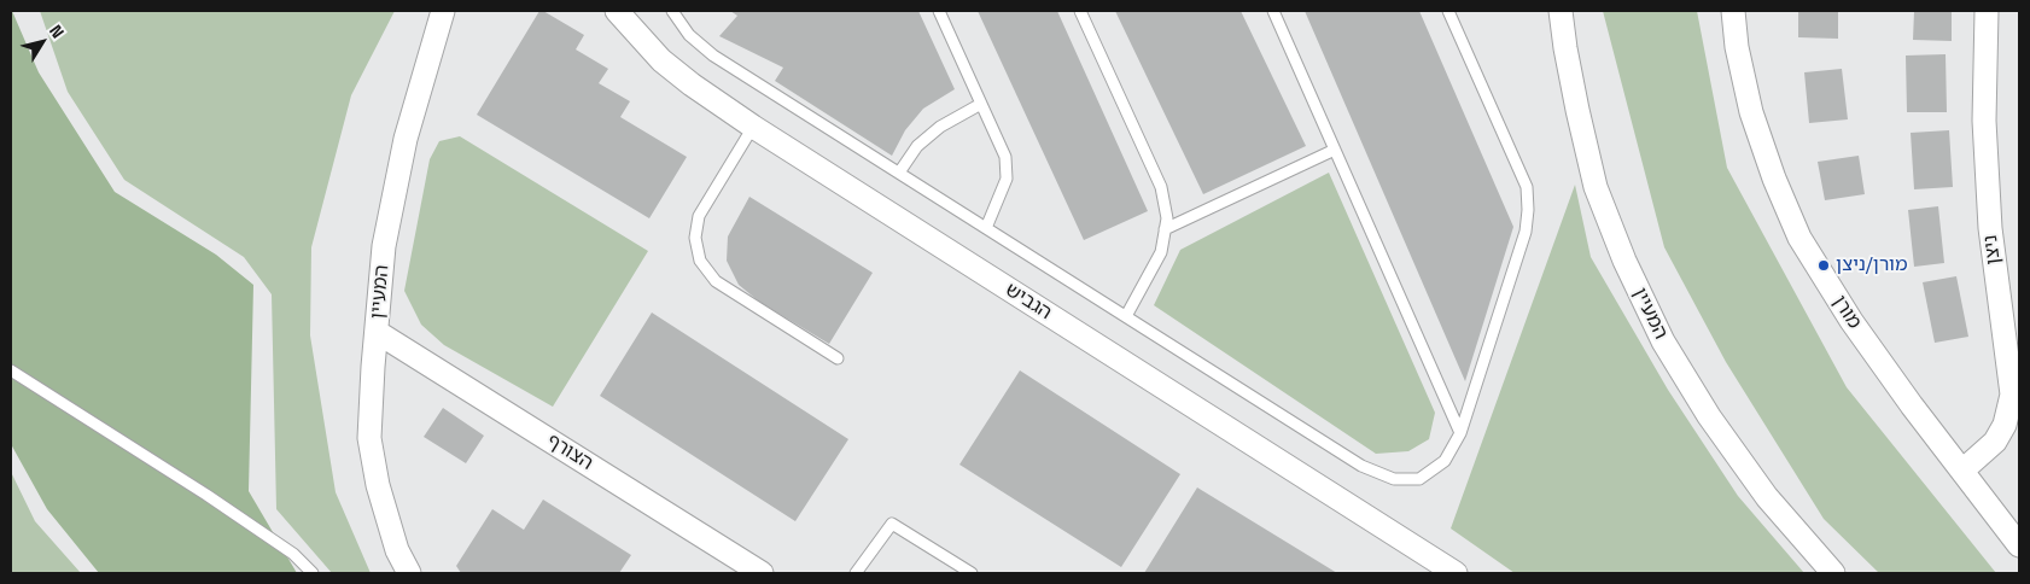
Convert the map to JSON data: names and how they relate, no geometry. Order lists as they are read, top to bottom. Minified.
{"streets":{"street":["ניצן","המעיין","הגביש","מורן","הצורף"]},"crossings":[["ניצן","מורן"],["המעיין","הצורף"]],"places":["מורן/ניצן"],"north":"top right"}
